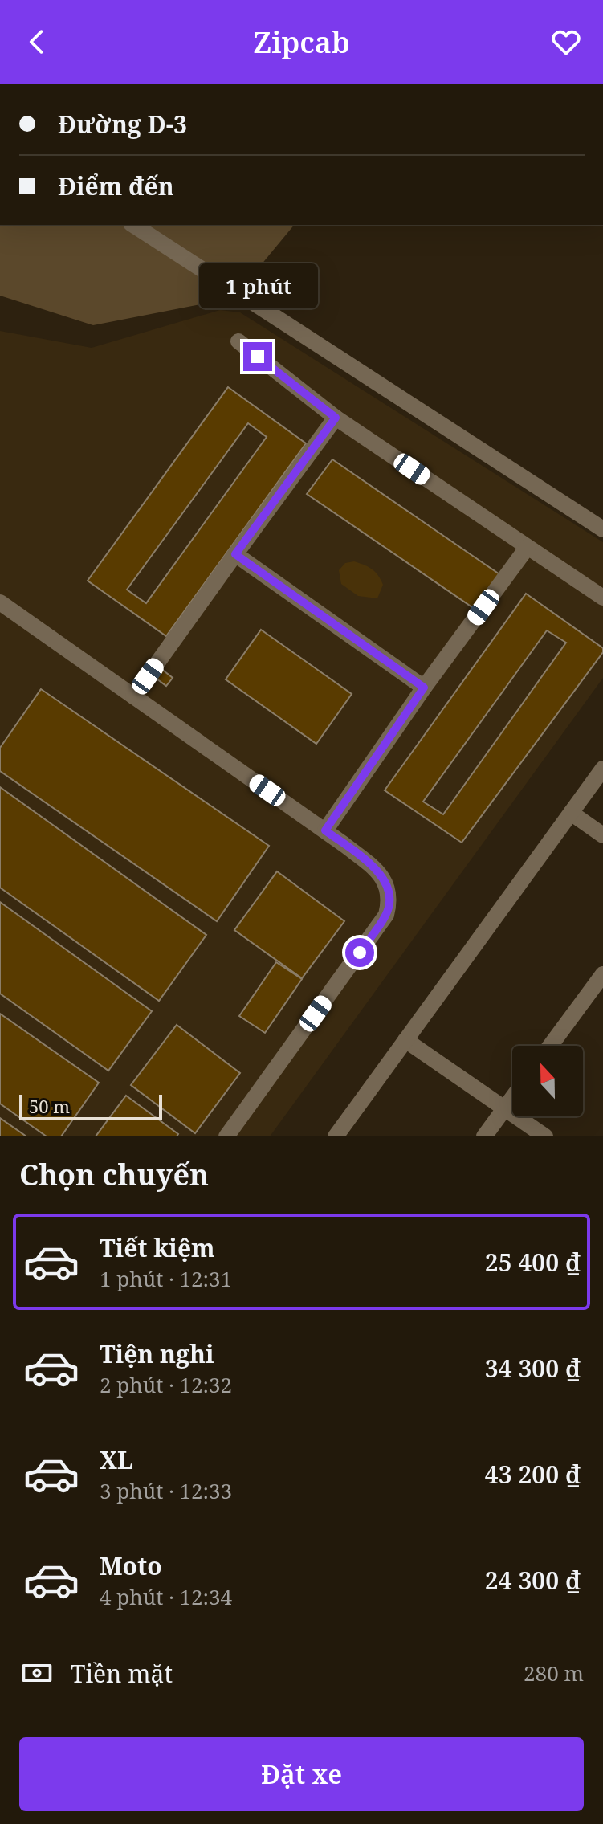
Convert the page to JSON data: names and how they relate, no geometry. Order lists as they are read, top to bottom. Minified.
{"scale_bar":"50 m","north":"top","page":{"header":"Zipcab","banner":["Đường D-3","Điểm đến"],"bubble":"1 phút","scale":"50 m","heading":"Chọn chuyến","list":[{"name":"Tiết kiệm","note":"1 phút · 12:31","value":"25 400 ₫"},{"name":"Tiện nghi","note":"2 phút · 12:32","value":"34 300 ₫"},{"name":"XL","note":"3 phút · 12:33","value":"43 200 ₫"},{"name":"Moto","note":"4 phút · 12:34","value":"24 300 ₫"}],"pay":["Tiền mặt","280 m"],"buttons":"Đặt xe"}}
